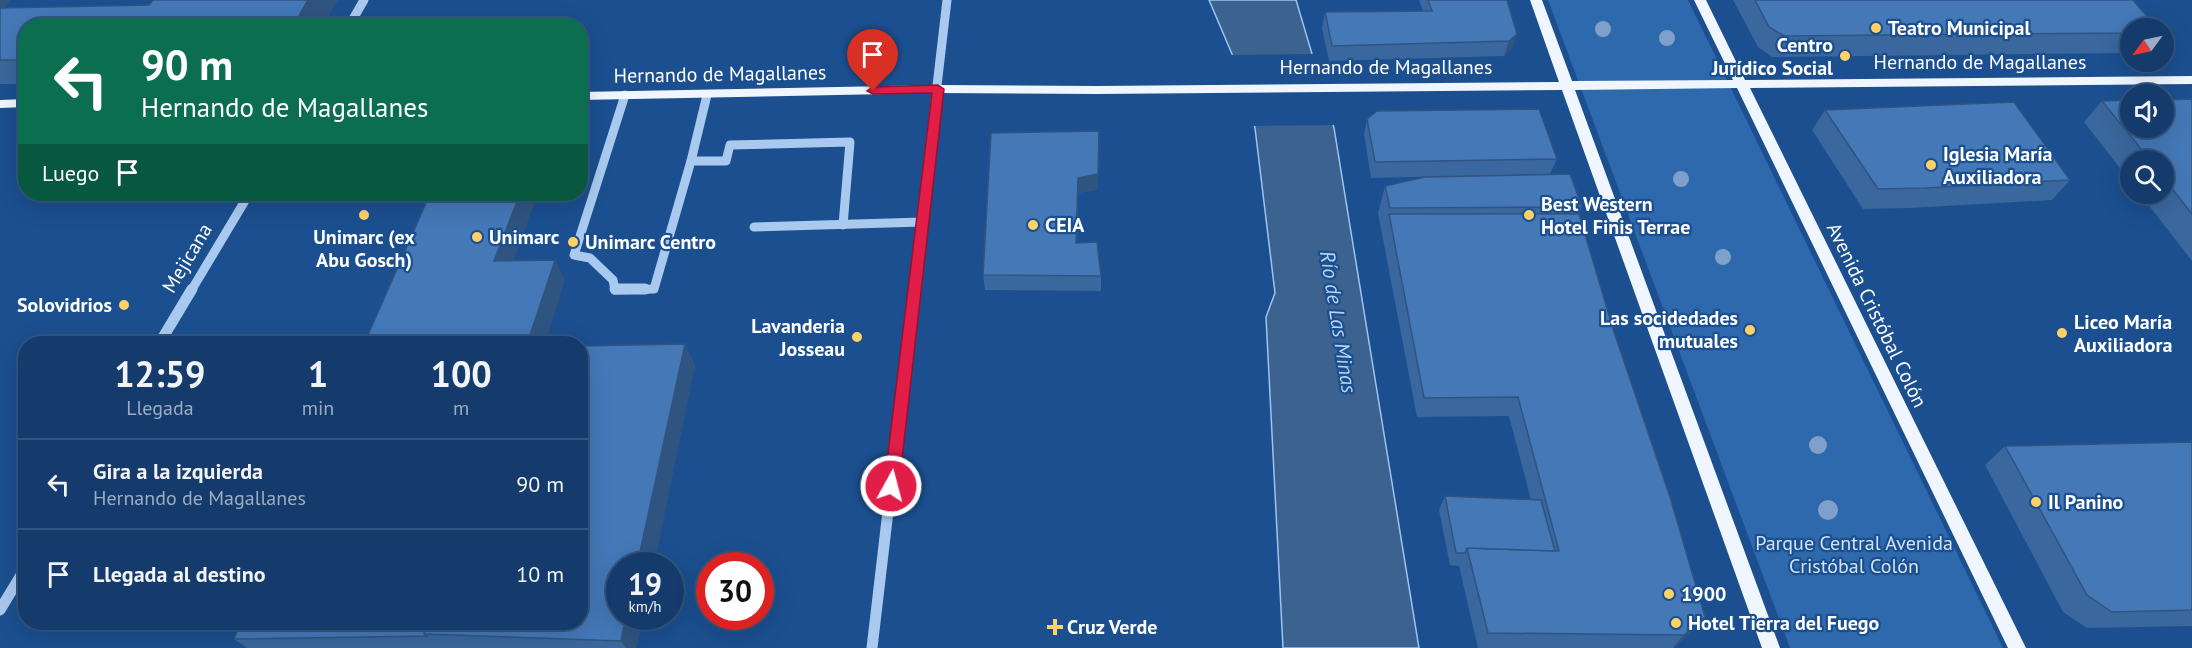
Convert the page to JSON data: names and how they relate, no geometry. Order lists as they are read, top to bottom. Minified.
{"streets":{"main road":["Hernando de Magallanes","Avenida Cristóbal Colón"],"street":["Mejicana"]},"crossings":[["Hernando de Magallanes","Avenida Cristóbal Colón"]],"water":["Río de Las Minas"],"parks":["Parque Central Avenida Cristóbal Colón"],"places":{"other":["Teatro Municipal","Centro Jurídico Social","Iglesia María Auxiliadora","Unimarc (ex Abu Gosch)","Best Western Hotel Finis Terrae","CEIA","Unimarc","Unimarc Centro","Solovidrios","Las socidedades mutuales","Liceo María Auxiliadora","Lavanderia Josseau","Il Panino","1900","Hotel Tierra del Fuego"],"health":["Cruz Verde"]},"north":"bottom left","page":{"turn":["90 m","Hernando de Magallanes"],"then":"Luego","eta":["12:59","Llegada","1","min","100","m"],"list":[{"name":"Gira a la izquierda","note":"Hernando de Magallanes","value":"90 m"},{"name":"Llegada al destino","value":"10 m"}],"speed":"19 km/h","limit":"30"}}
